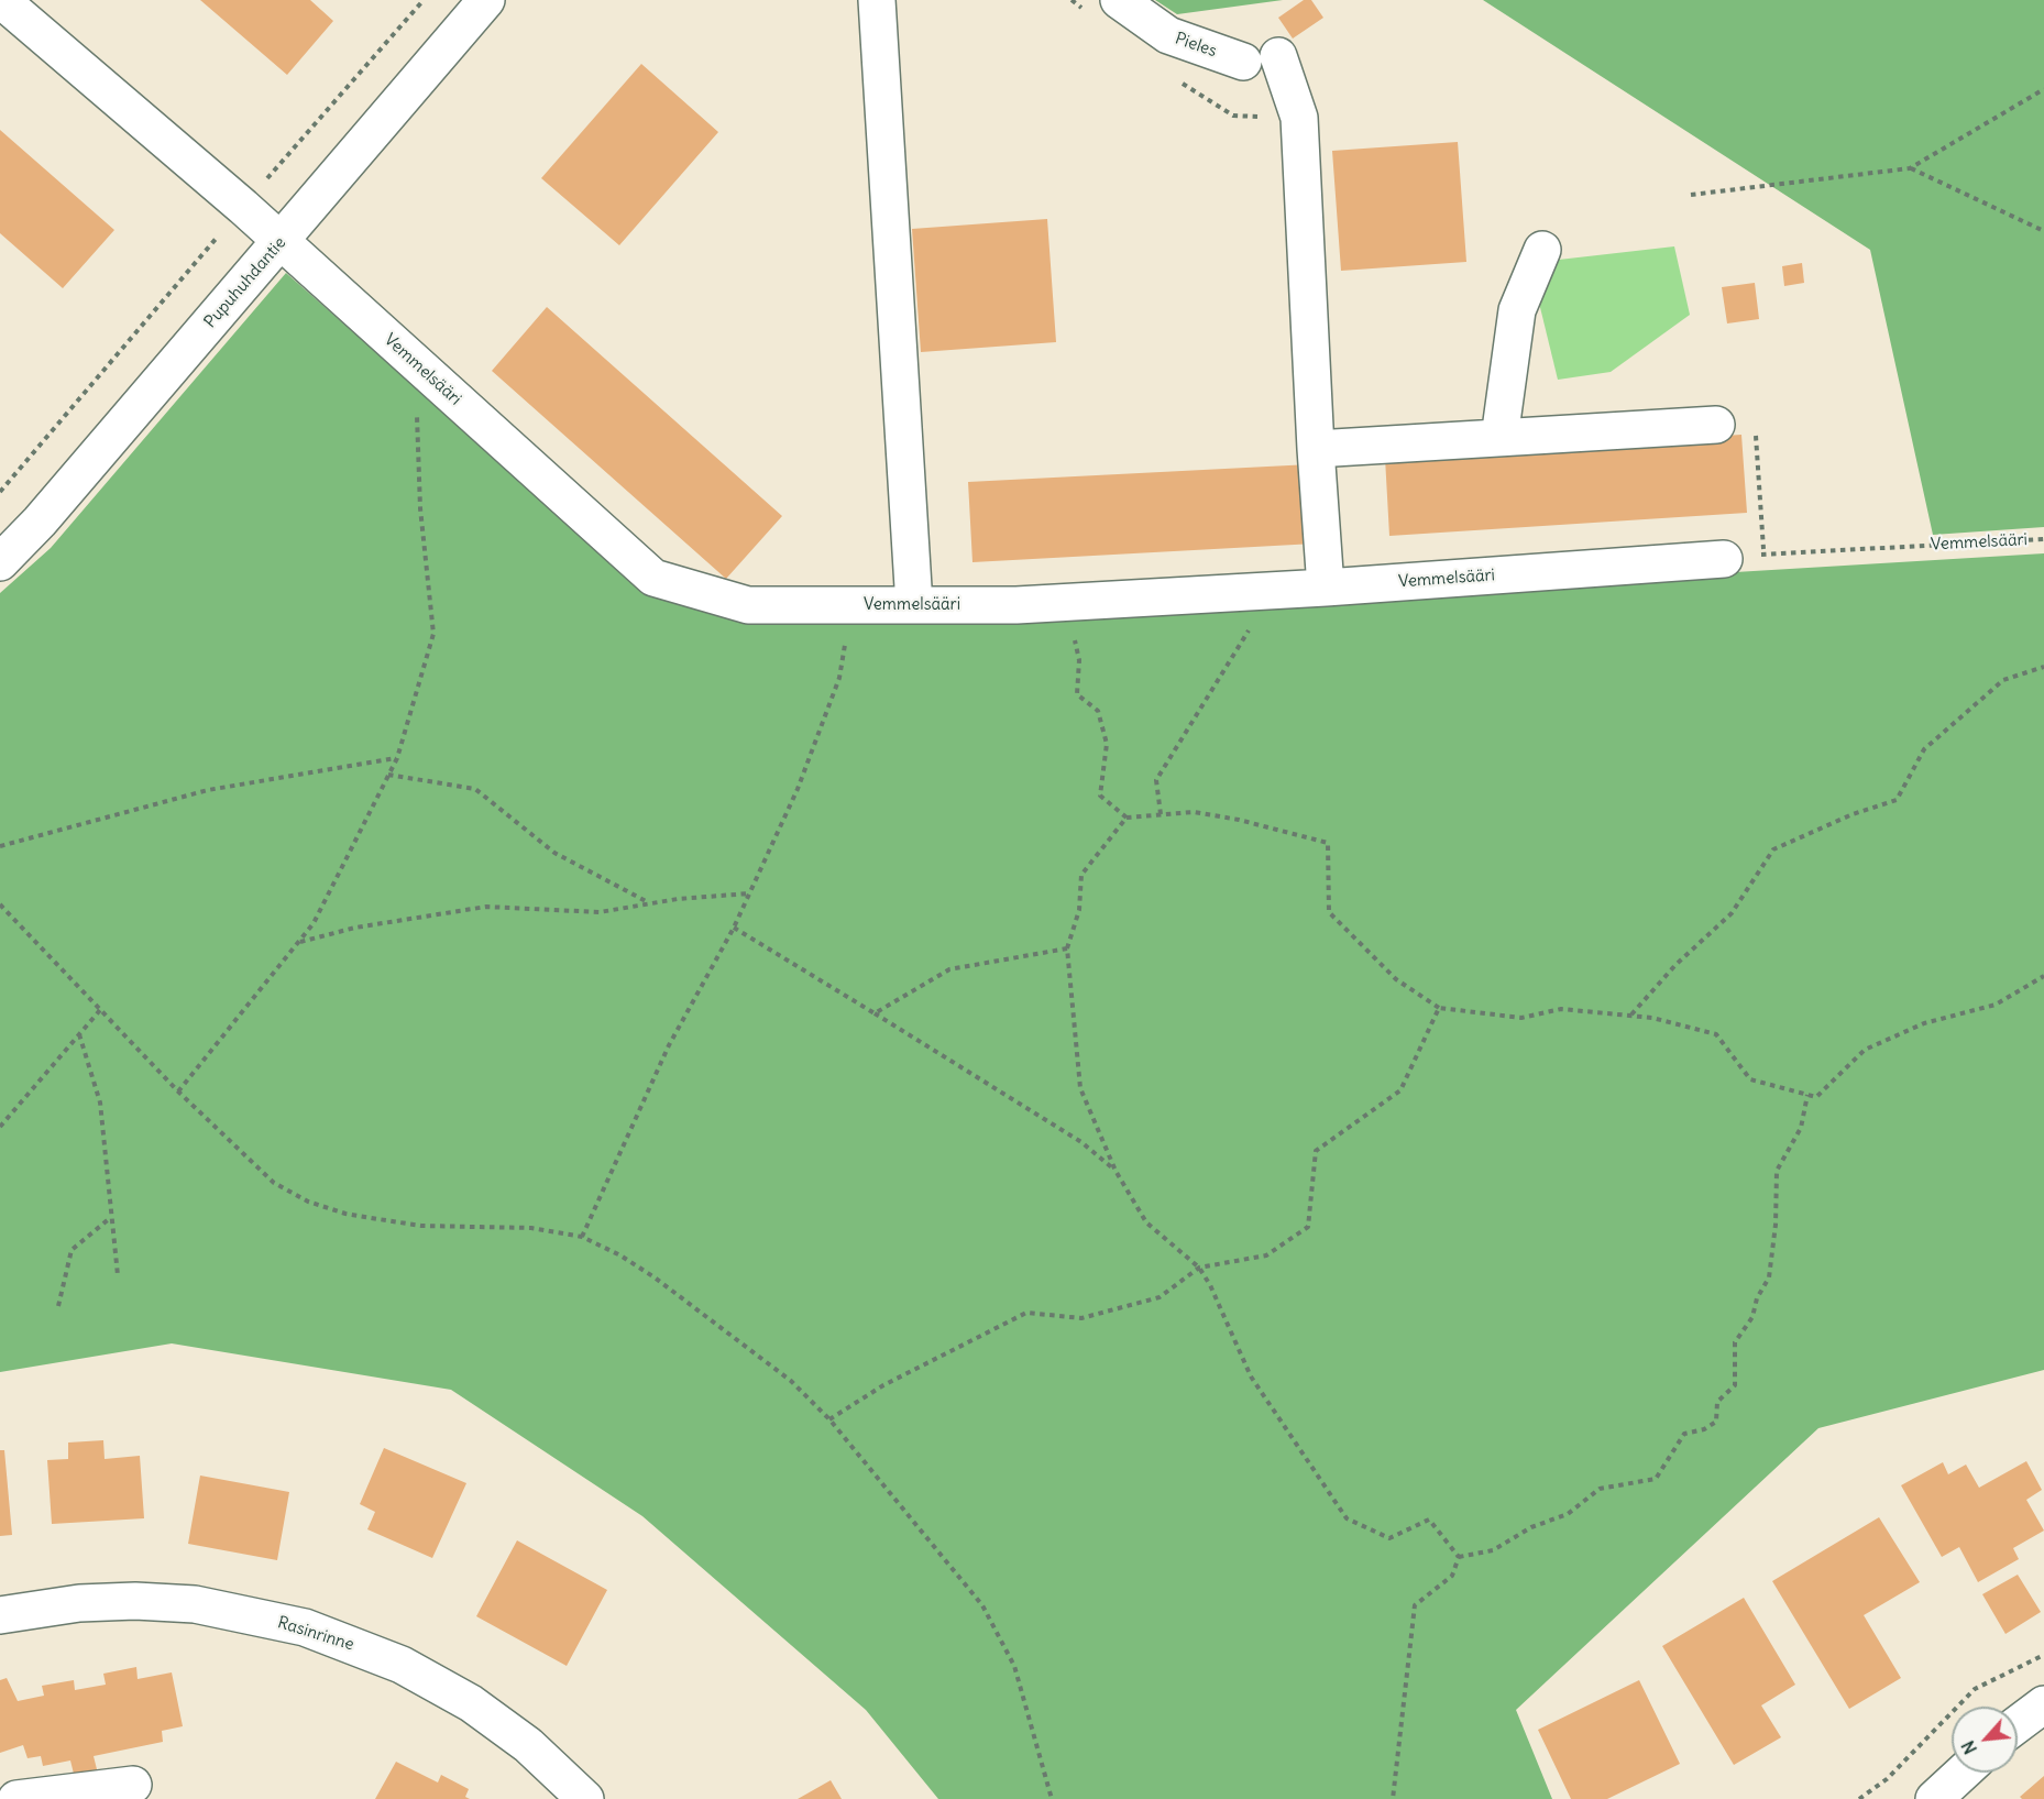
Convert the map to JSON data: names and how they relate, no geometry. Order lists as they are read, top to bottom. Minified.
{"streets":{"street":["Pieles","Pupuhuhdantie","Vemmelsääri","Rasinrinne"]},"crossings":[["Pupuhuhdantie","Vemmelsääri"]],"north":"bottom left"}
